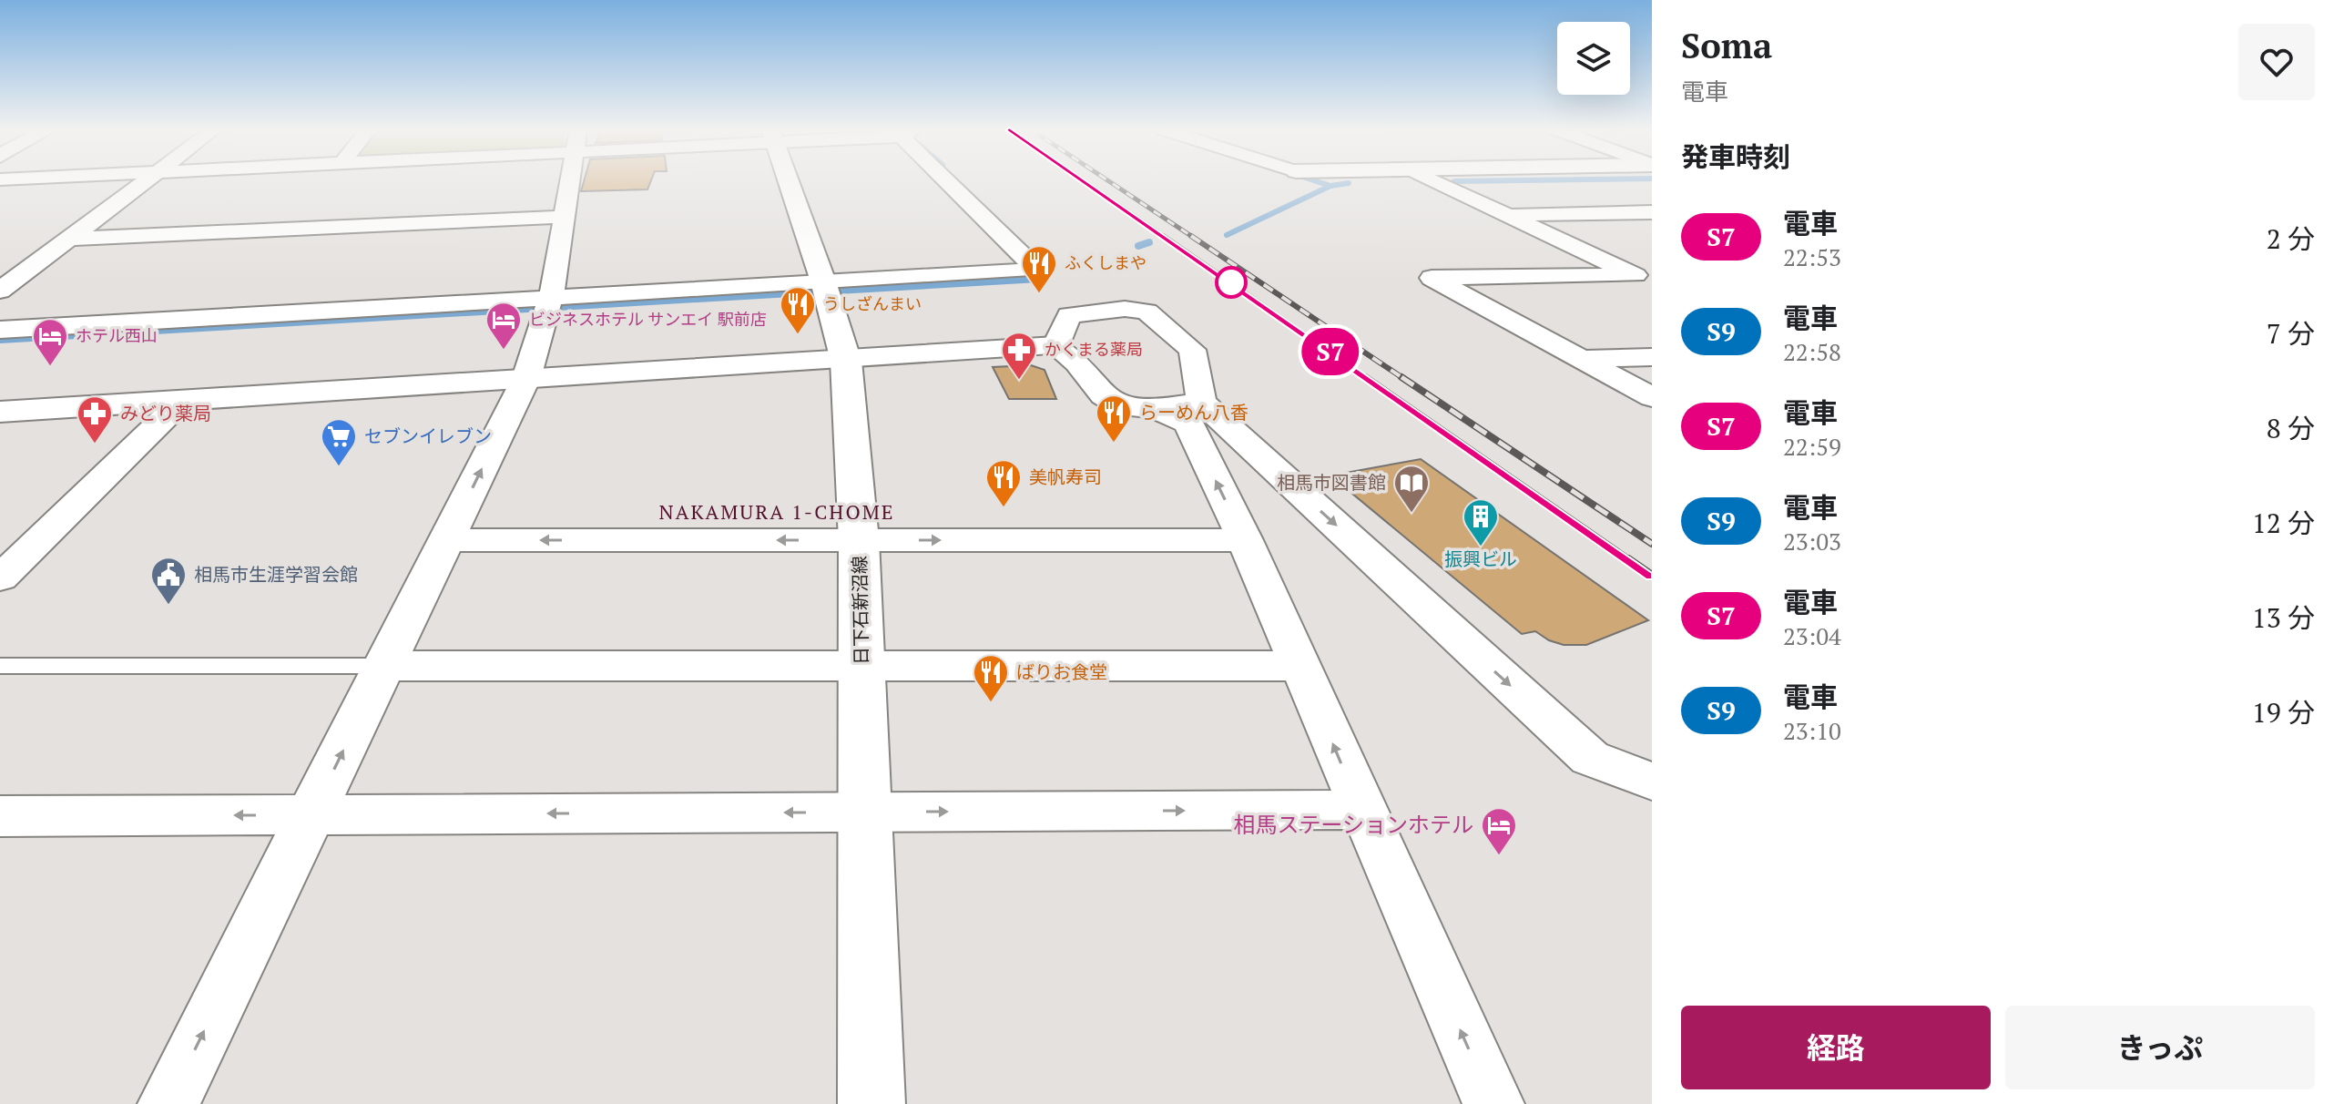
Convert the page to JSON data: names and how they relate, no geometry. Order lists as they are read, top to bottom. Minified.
{"streets":{"street":["日下石新沼線"]},"districts":["NAKAMURA 1-CHOME"],"places":{"restaurant":["ふくしまや","うしざんまい","らーめん八香","美帆寿司","ばりお食堂"],"hotel":["ビジネスホテル サンエイ 駅前店","ホテル西山","相馬ステーションホテル"],"pharmacy":["かくまる薬局","みどり薬局"],"supermarket":["セブンイレブン"],"library":["相馬市図書館"],"building":["振興ビル"],"public building":["相馬市生涯学習会館"]},"page":{"on_map":"S7","heading":[["Soma","電車"],"発車時刻"],"list":[{"mark":"S7","name":"電車","note":"22:53","value":"2 分"},{"mark":"S9","name":"電車","note":"22:58","value":"7 分"},{"mark":"S7","name":"電車","note":"22:59","value":"8 分"},{"mark":"S9","name":"電車","note":"23:03","value":"12 分"},{"mark":"S7","name":"電車","note":"23:04","value":"13 分"},{"mark":"S9","name":"電車","note":"23:10","value":"19 分"}],"buttons":["経路","きっぷ"]}}
